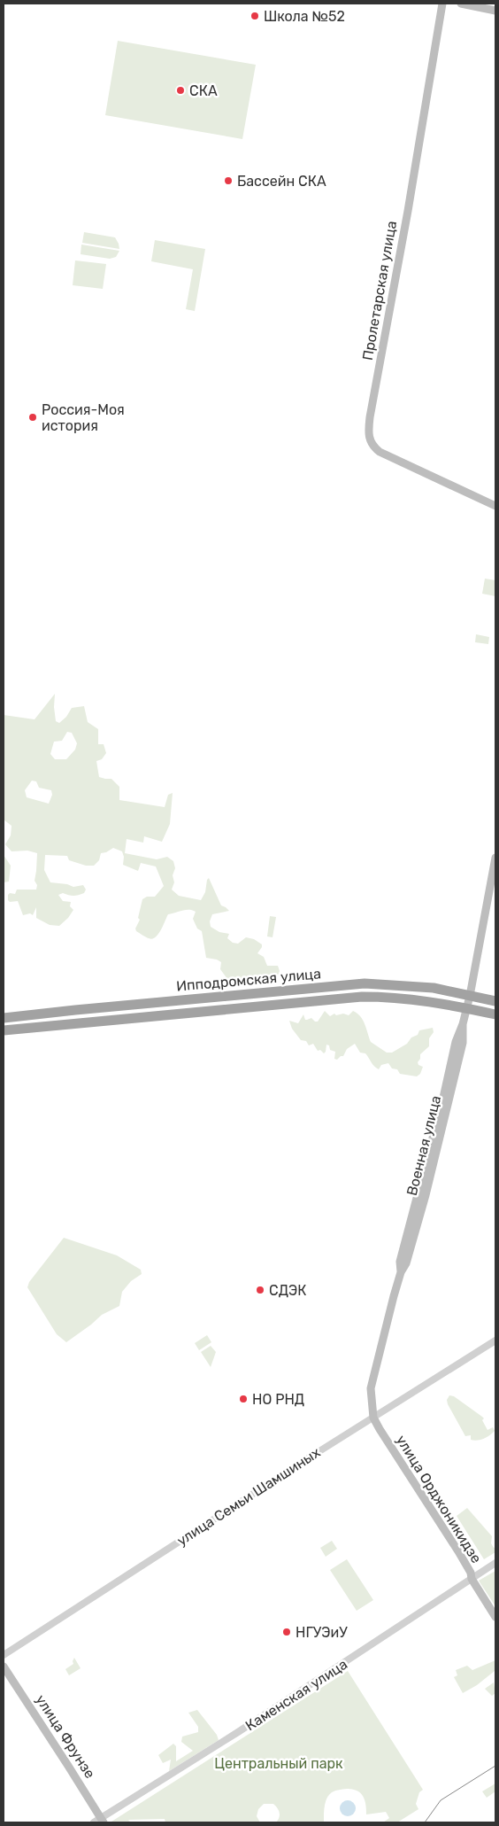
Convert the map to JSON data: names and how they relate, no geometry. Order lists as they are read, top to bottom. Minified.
{"streets":{"highway":["Ипподромская улица"],"main road":["Пролетарская улица","Военная улица","улица Орджоникидзе","улица Фрунзе"],"street":["улица Семьи Шамшиных","Каменская улица"]},"crossings":[["Ипподромская улица","Военная улица"],["Военная улица","улица Семьи Шамшиных"],["Военная улица","улица Орджоникидзе"],["улица Семьи Шамшиных","улица Орджоникидзе"],["улица Орджоникидзе","Каменская улица"],["Каменская улица","улица Фрунзе"]],"parks":["Центральный парк"],"places":["Школа №52","СКА","Бассейн СКА","Россия-Моя история","СДЭК","НО РНД","НГУЭиУ"]}
